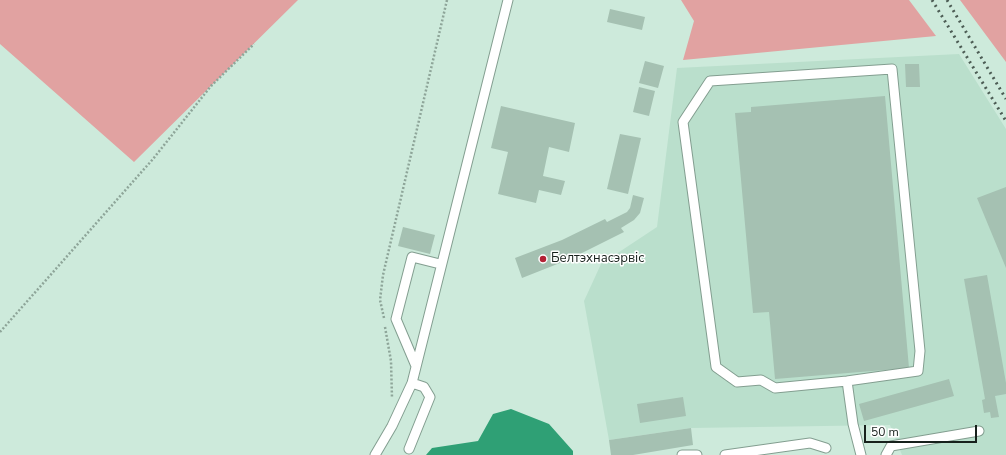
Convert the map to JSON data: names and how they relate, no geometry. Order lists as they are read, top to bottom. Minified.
{"places":["Белтэхнасэрвіс"],"scale_bar":"50 m"}
